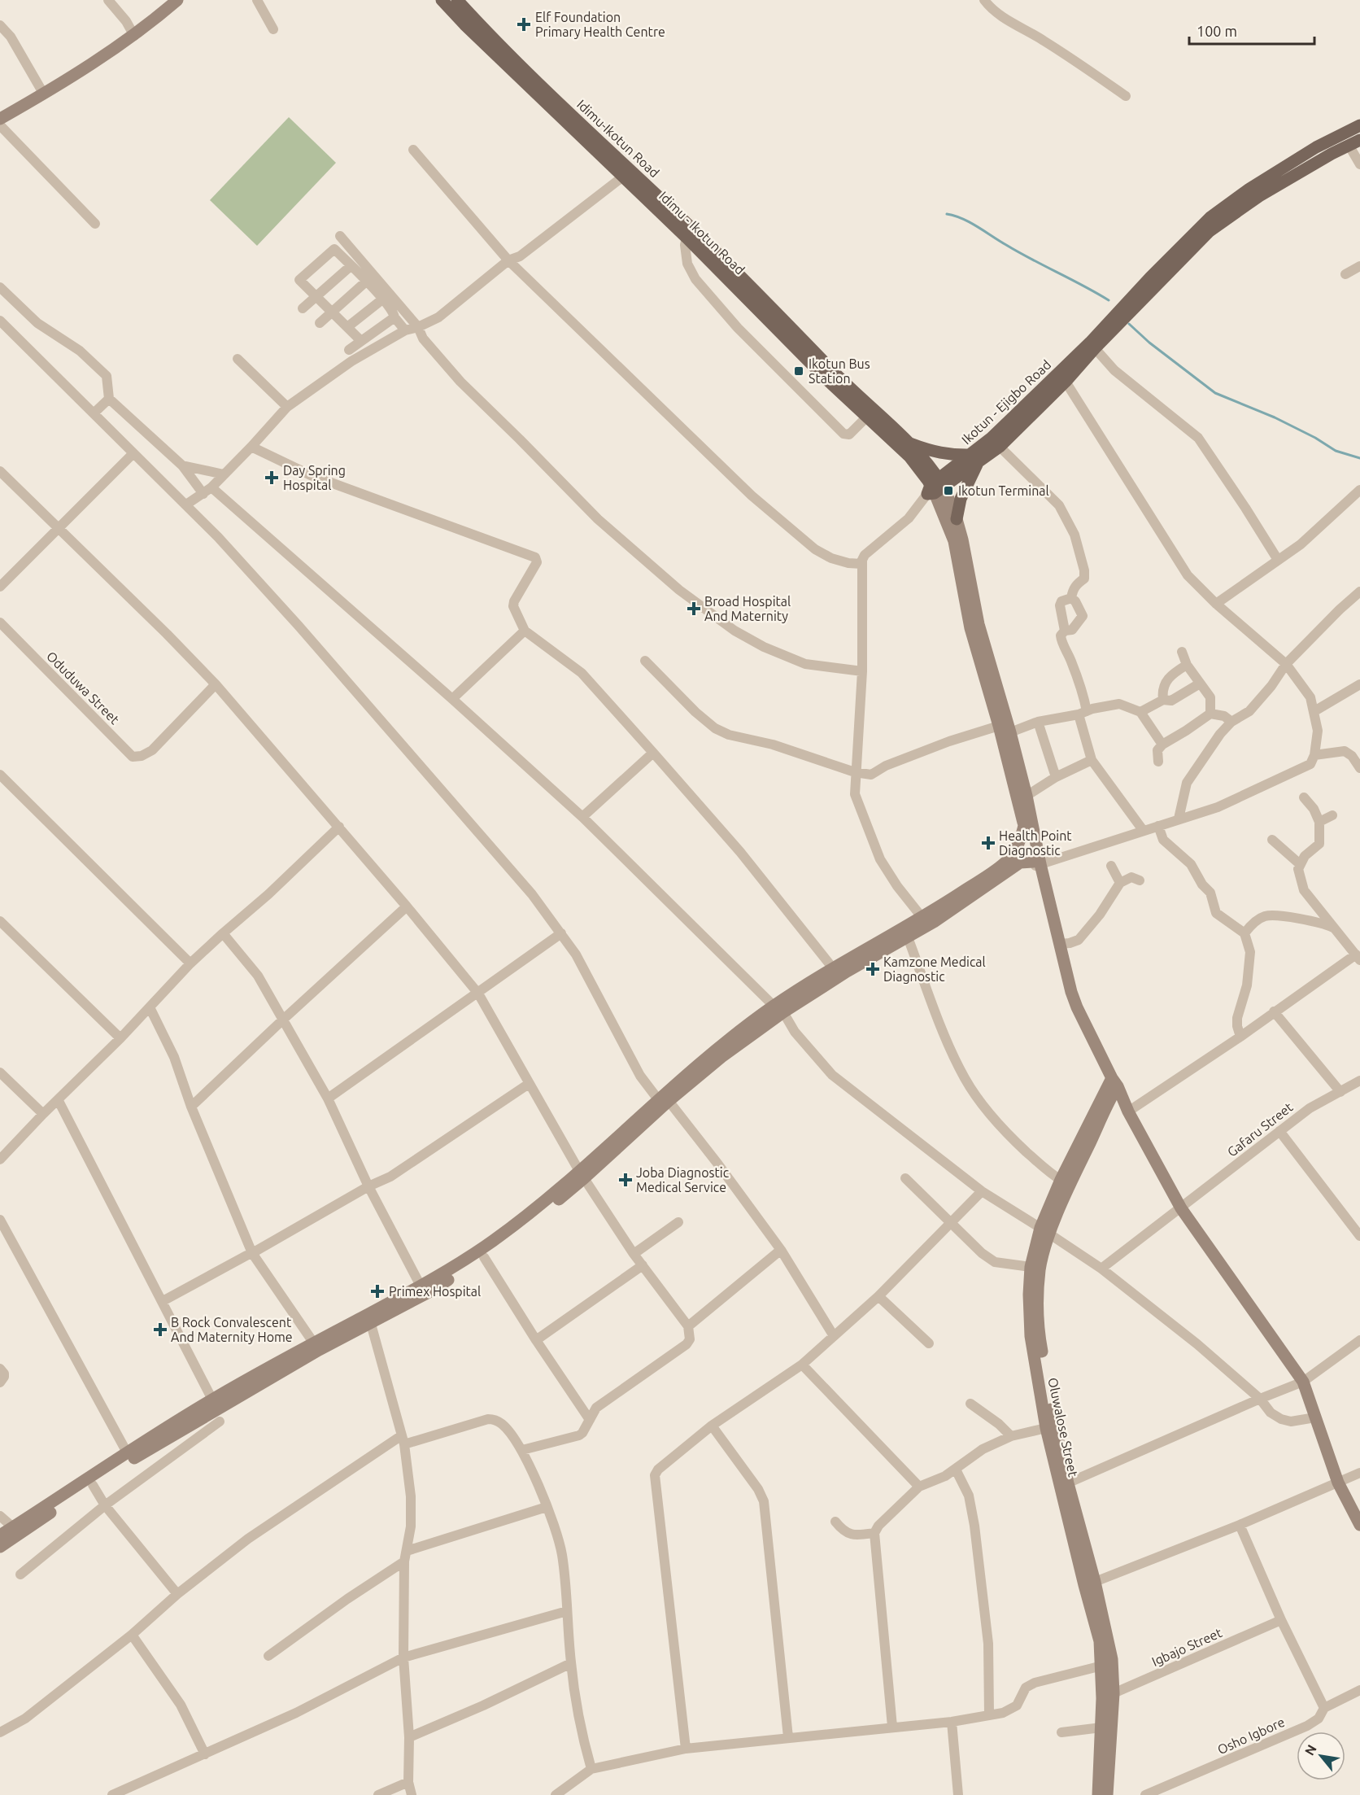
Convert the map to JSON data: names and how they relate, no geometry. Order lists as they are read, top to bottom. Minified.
{"streets":{"main road":["Idimu-Ikotun Road","Idimu - Ikotun Road","Ikotun - Ejigbo Road","Oluwalose Street"],"street":["Oduduwa Street","Gafaru Street","Igbajo Street","Osho Igbore"]},"crossings":[["Idimu-Ikotun Road","Idimu - Ikotun Road"],["Idimu-Ikotun Road","Ikotun - Ejigbo Road"],["Idimu - Ikotun Road","Ikotun - Ejigbo Road"],["Oluwalose Street","Igbajo Street"]],"places":{"health":["Elf Foundation Primary Health Centre","Day Spring Hospital","Broad Hospital And Maternity","Health Point Diagnostic","Kamzone Medical Diagnostic","Joba Diagnostic Medical Service","Primex Hospital","B Rock Convalescent And Maternity Home"],"transit":["Ikotun Bus Station","Ikotun Terminal"]},"scale_bar":"100 m","north":"top left"}
